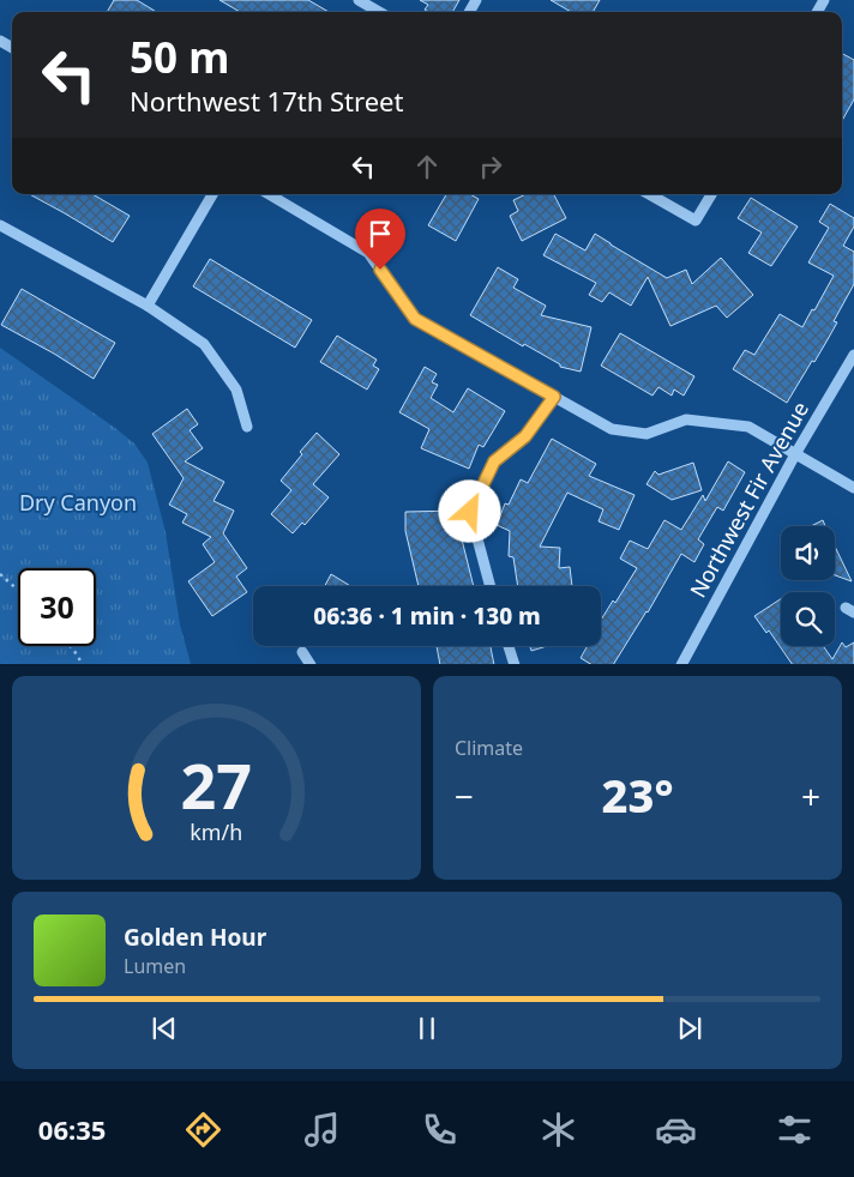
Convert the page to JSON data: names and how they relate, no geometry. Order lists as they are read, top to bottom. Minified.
{"streets":{"street":["Northwest Fir Avenue"]},"parks":["Dry Canyon"],"page":{"turn":["50 m","Northwest 17th Street"],"limit":"30","trip":"06:36 · 1 min · 130 m","tile":"Climate","heat":["−","23°","+"],"song":["Golden Hour","Lumen"],"tabs":"06:35","gauge":["27","km/h"]}}
